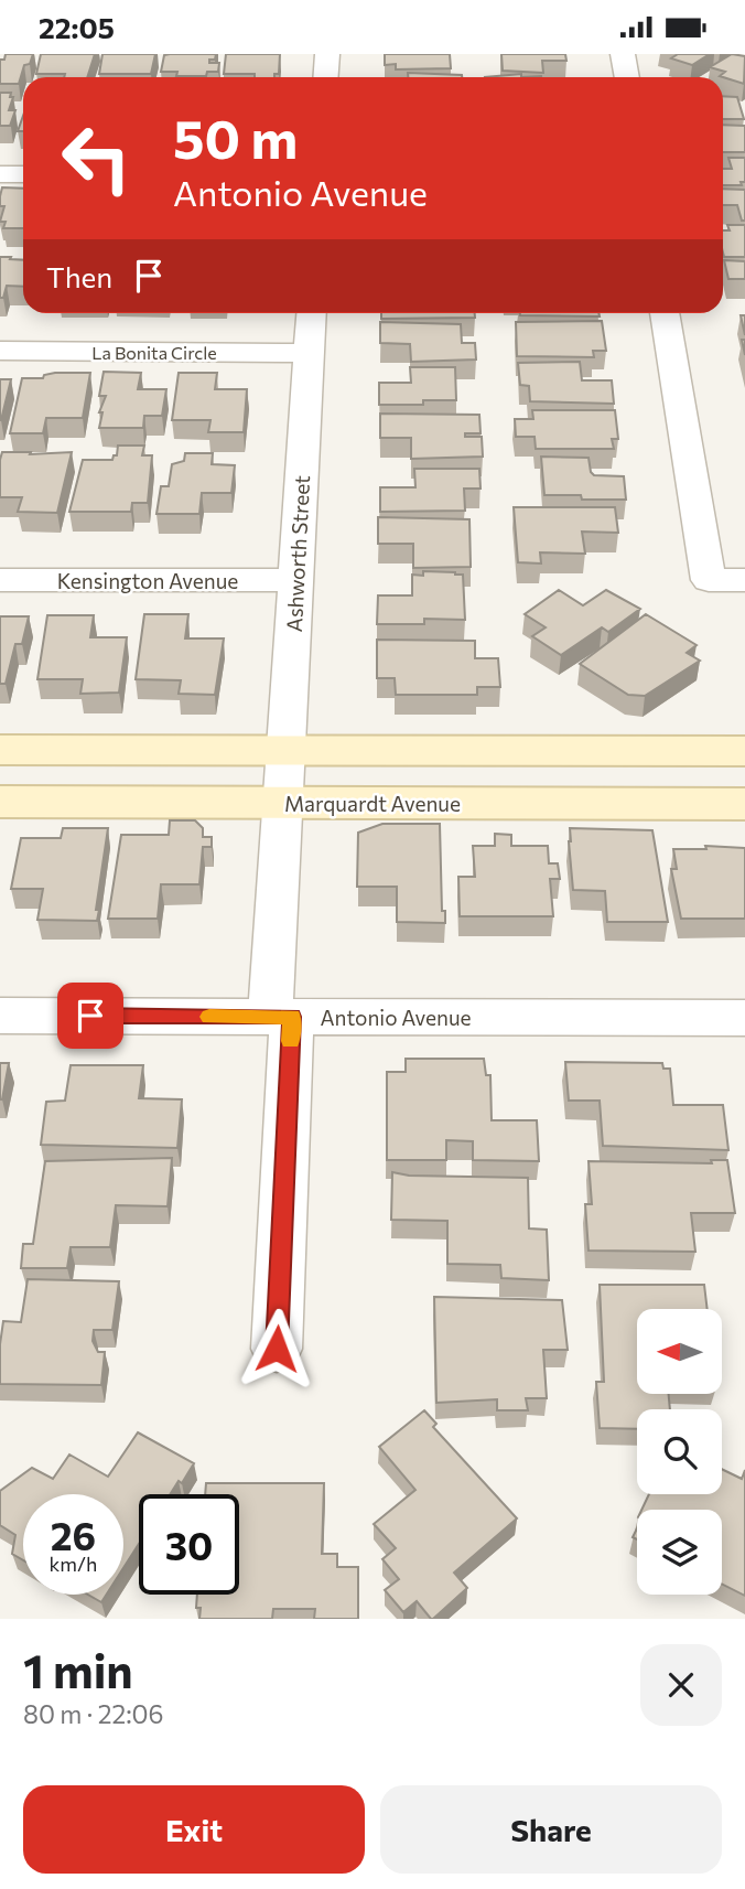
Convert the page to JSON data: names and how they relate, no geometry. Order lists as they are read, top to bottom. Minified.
{"streets":{"main road":["Marquardt Avenue"],"street":["La Bonita Circle","Ashworth Street","Kensington Avenue","Antonio Avenue"]},"crossings":[["La Bonita Circle","Ashworth Street"],["Ashworth Street","Kensington Avenue"],["Ashworth Street","Marquardt Avenue"],["Ashworth Street","Antonio Avenue"]],"north":"left","page":{"status":"22:05","turn":["50 m","Antonio Avenue"],"then":"Then","speed":"26 km/h","limit":"30","heading":["1 min","80 m · 22:06"],"buttons":["Exit","Share"]}}
